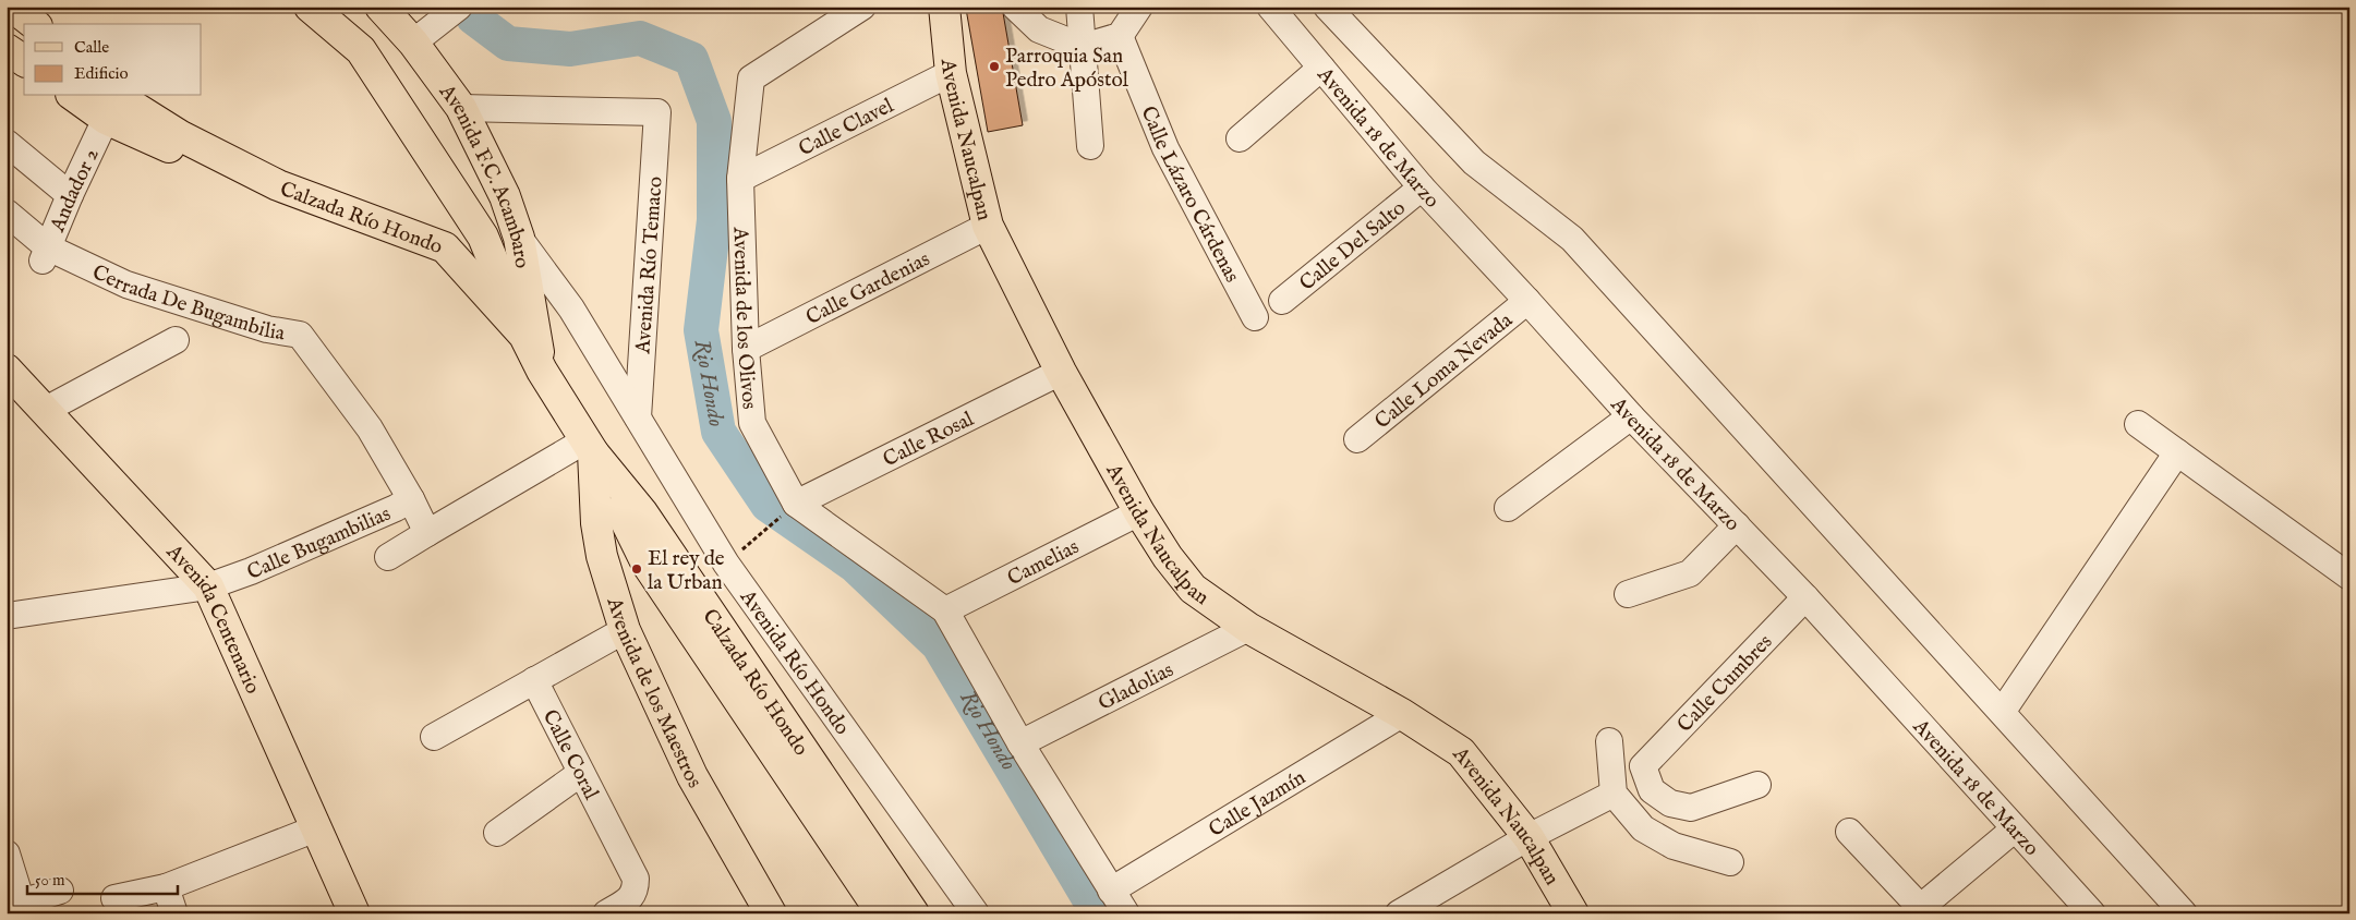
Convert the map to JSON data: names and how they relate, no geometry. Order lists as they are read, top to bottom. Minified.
{"streets":{"main road":["Avenida Naucalpan","Avenida F.C. Acambaro","Calzada Río Hondo","Avenida Centenario","Avenida de los Maestros"],"street":["Calle Clavel","Avenida 18 de Marzo","Andador 2","Calle Lázaro Cárdenas","Calle Del Salto","Avenida Río Temaco","Calle Gardenias","Cerrada De Bugambilia","Avenida de los Olivos","Calle Loma Nevada","Calle Rosal","Calle Bugambilias","Camelias","Avenida Río Hondo","Calle Cumbres","Gladolias","Calle Coral","Calle Jazmín"]},"crossings":[["Calle Clavel","Avenida Naucalpan"],["Calle Clavel","Avenida de los Olivos"],["Avenida 18 de Marzo","Calle Del Salto"],["Avenida 18 de Marzo","Calle Loma Nevada"],["Avenida 18 de Marzo","Calle Cumbres"],["Avenida Naucalpan","Calle Gardenias"],["Avenida Naucalpan","Calle Rosal"],["Avenida Naucalpan","Camelias"],["Avenida Naucalpan","Gladolias"],["Avenida Naucalpan","Calle Jazmín"],["Avenida F.C. Acambaro","Calzada Río Hondo"],["Avenida F.C. Acambaro","Avenida Río Temaco"],["Avenida F.C. Acambaro","Avenida Río Hondo"],["Andador 2","Calzada Río Hondo"],["Andador 2","Cerrada De Bugambilia"],["Calzada Río Hondo","Avenida de los Maestros"],["Avenida Río Temaco","Avenida Río Hondo"],["Calle Gardenias","Avenida de los Olivos"],["Cerrada De Bugambilia","Calle Bugambilias"],["Avenida de los Olivos","Calle Rosal"],["Avenida de los Olivos","Camelias"],["Avenida de los Olivos","Gladolias"],["Avenida de los Olivos","Calle Jazmín"],["Calle Bugambilias","Avenida Centenario"]],"water":["Rio Hondo"],"places":["Parroquia San Pedro Apóstol","El rey de la Urban"],"legend":["Calle","Edificio"],"scale_bar":"50 m"}
